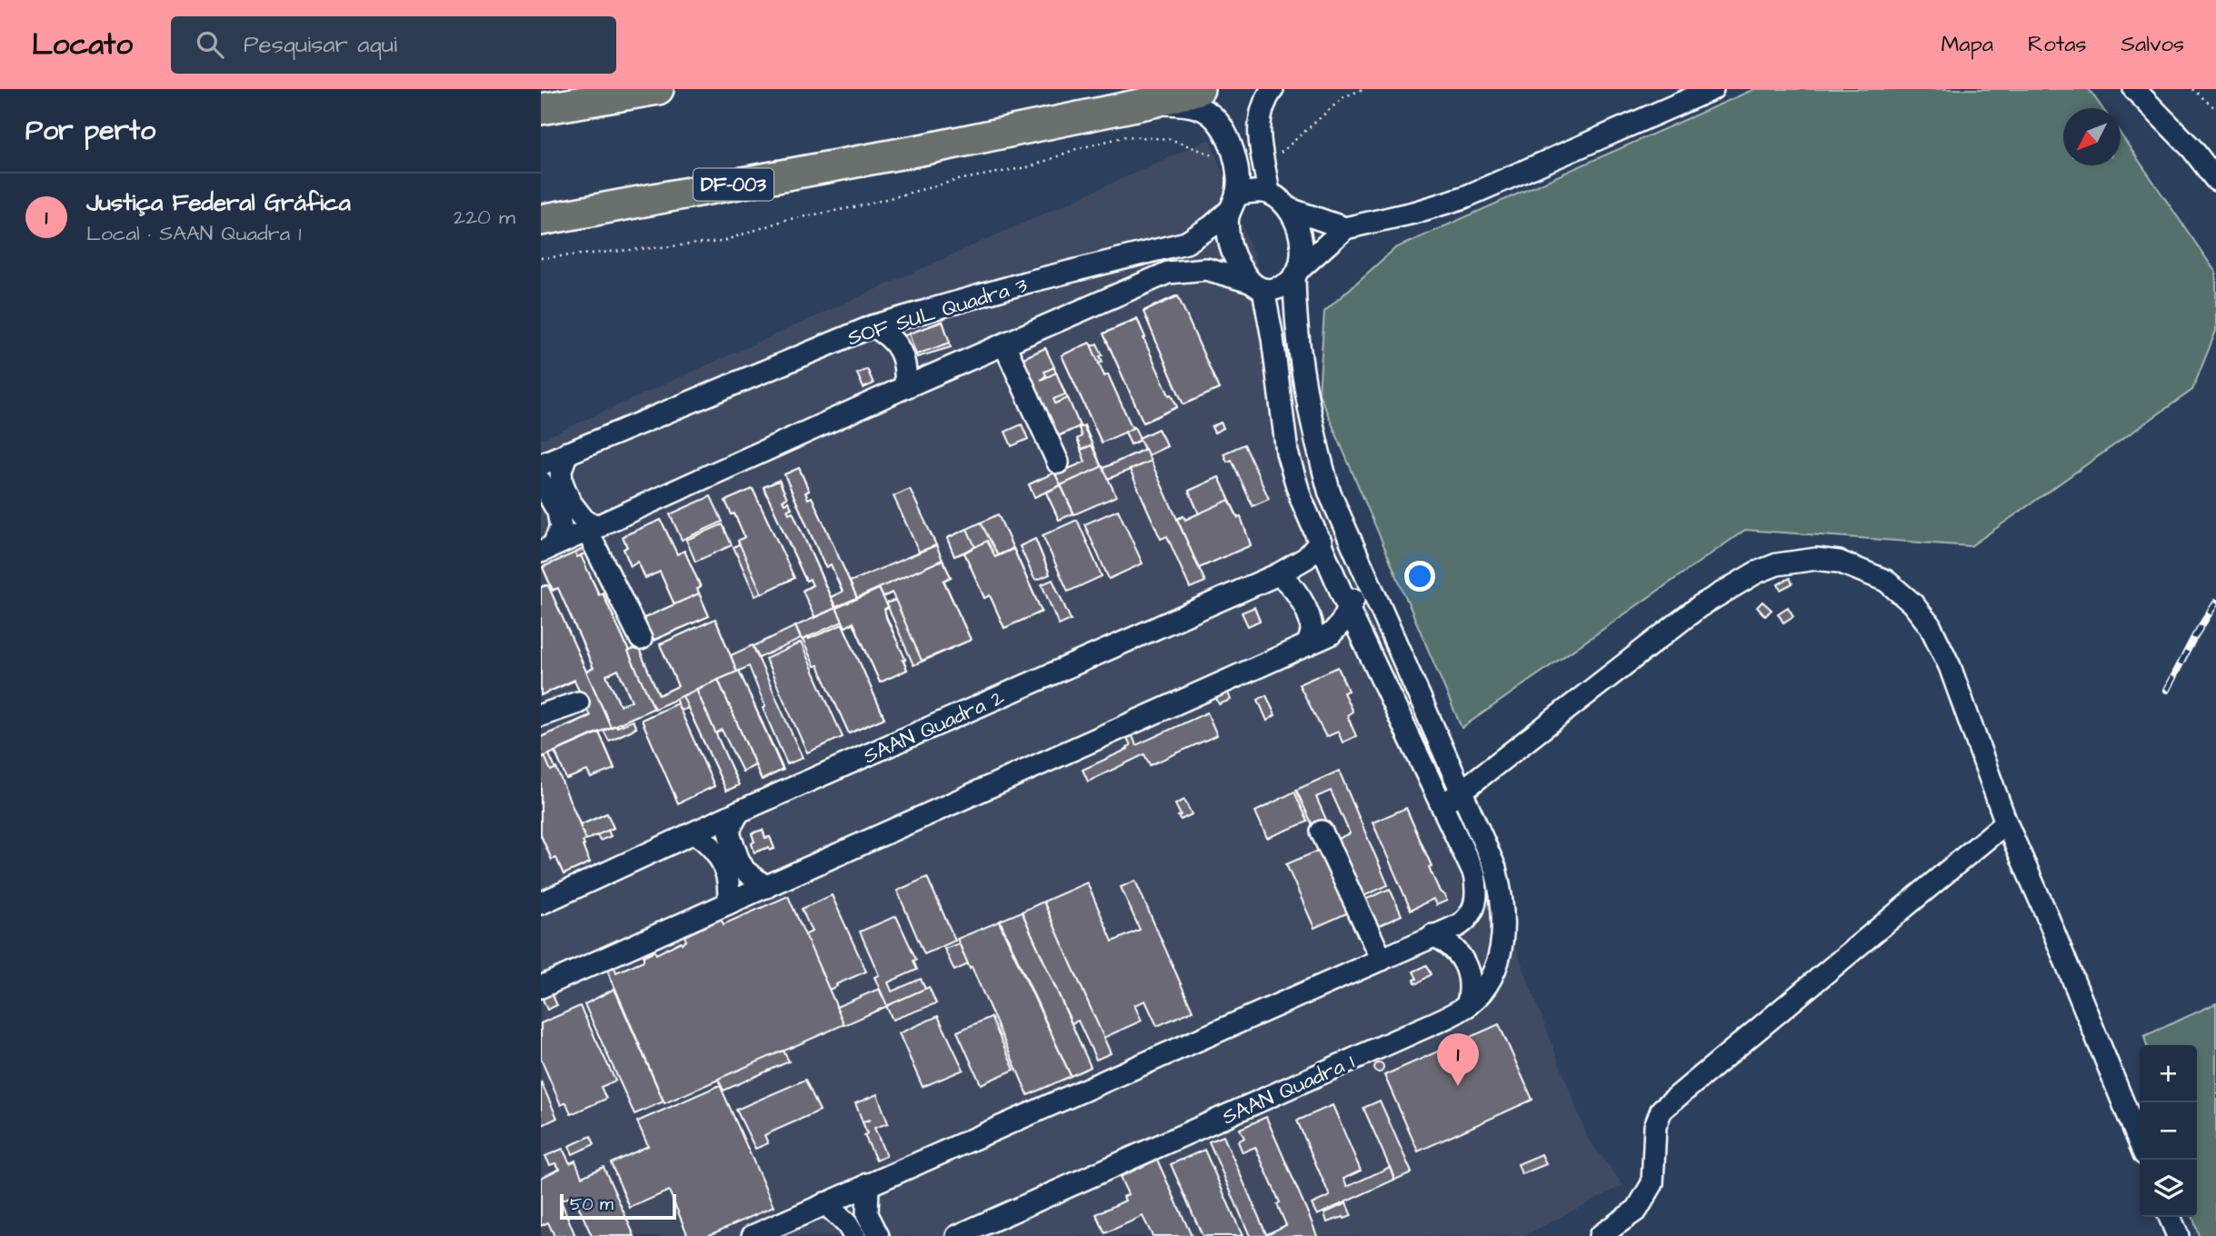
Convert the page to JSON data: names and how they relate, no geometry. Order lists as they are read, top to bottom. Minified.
{"streets":{"highway":["DF-003"],"street":["SOF SUL Quadra 3","SAAN Quadra 2","SAAN Quadra 1"]},"crossings":[["SOF SUL Quadra 3","SAAN Quadra 1"]],"scale_bar":"50 m","north":"bottom left","page":{"header":"Locato","search":"Pesquisar aqui","nav":["Mapa","Rotas","Salvos"],"heading":"Por perto","list":[{"mark":"1","name":"Justiça Federal Gráfica","note":"Local · SAAN Quadra 1","value":"220 m"}],"pins":"1","map_buttons":["+","−"],"scale":"50 m"}}
